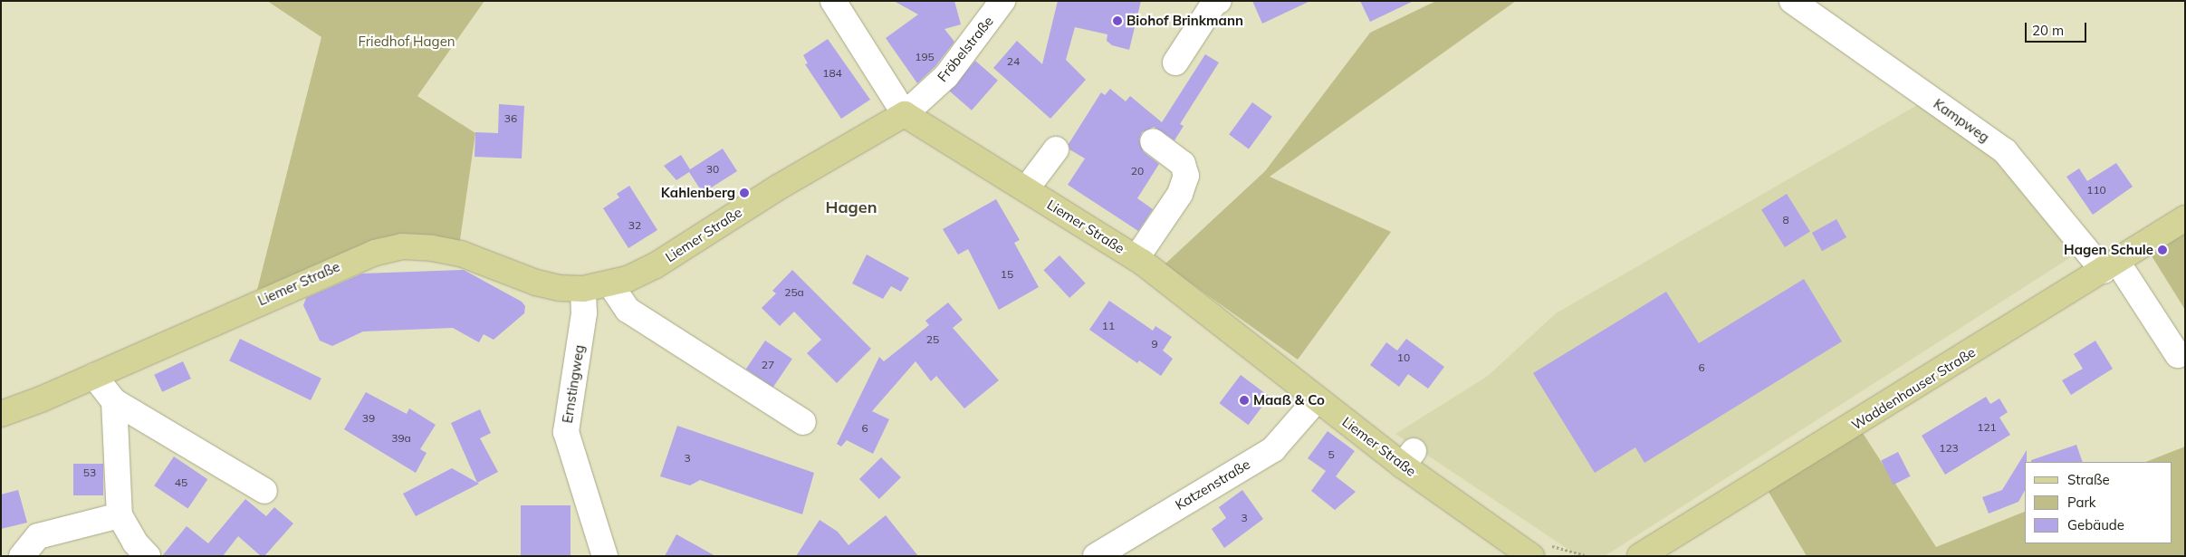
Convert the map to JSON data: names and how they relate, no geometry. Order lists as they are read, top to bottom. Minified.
{"streets":{"main road":["Liemer Straße","Waddenhauser Straße"],"street":["Fröbelstraße","Kampweg","Ernstingweg","Katzenstraße"]},"crossings":[["Fröbelstraße","Liemer Straße"],["Kampweg","Waddenhauser Straße"],["Liemer Straße","Ernstingweg"],["Liemer Straße","Katzenstraße"]],"districts":["Hagen"],"parks":["Friedhof Hagen"],"places":["Biohof Brinkmann","Kahlenberg","Hagen Schule","Maaß & Co"],"house_numbers":["195","24","184","36","30","20","110","8","32","15","25a","11","25","9","10","27","6","39","121","6","39a","123","5","3","53","45","3"],"legend":["Straße","Park","Gebäude"],"scale_bar":"20 m"}
